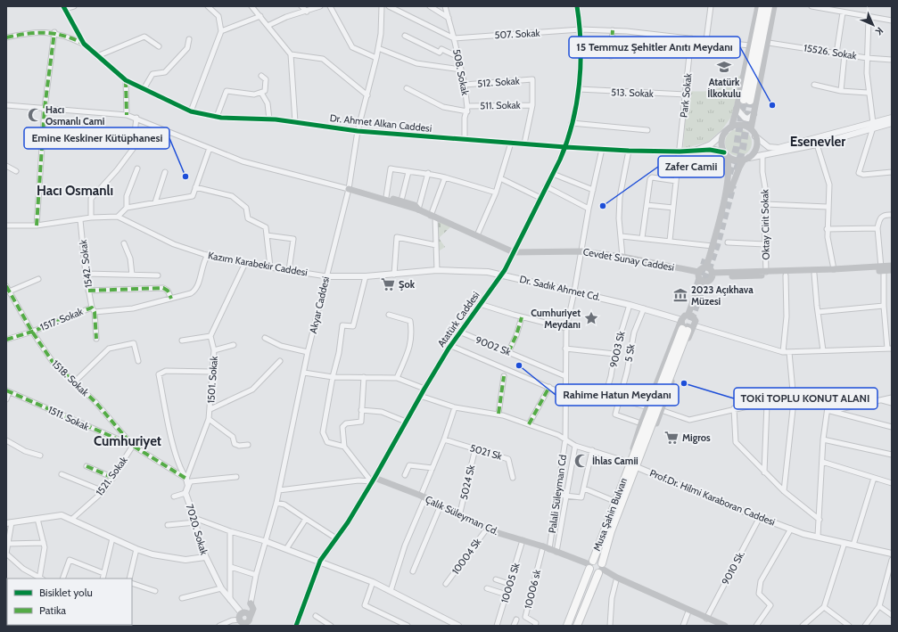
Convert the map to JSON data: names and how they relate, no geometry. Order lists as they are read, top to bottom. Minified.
{"streets":{"main road":["Cevdet Sunay Caddesi","Musa Şahin Bulvarı","Çalık Süleyman Cd."],"street":["507. Sokak","15526. Sokak","508. Sokak","512. Sokak","513. Sokak","Park Sokak","511. Sokak","Dr. Ahmet Alkan Caddesi","Oktay Cirit Sokak","1542. Sokak","Kazım Karabekir Caddesi","Dr. Sadık Ahmet Cd.","Akyar Caddesi","1517. Sokak","Atatürk Caddesi","9002 Sk","9003 Sk","5 Sk","1518. Sokak","1501. Sokak","1511. Sokak","5021 Sk","1521. Sokak","5024 Sk","Palali Süleyman Cd","Prof.Dr. Hilmi Karaboran Caddesi","7020. Sokak","10004 Sk","9010 Sk.","10005 Sk","10006 sk"]},"crossings":[["507. Sokak","508. Sokak"],["507. Sokak","Park Sokak"],["507. Sokak","Atatürk Caddesi"],["508. Sokak","512. Sokak"],["508. Sokak","511. Sokak"],["508. Sokak","Dr. Ahmet Alkan Caddesi"],["512. Sokak","511. Sokak"],["513. Sokak","Park Sokak"],["513. Sokak","Atatürk Caddesi"],["Park Sokak","Dr. Ahmet Alkan Caddesi"],["Dr. Ahmet Alkan Caddesi","Akyar Caddesi"],["Dr. Ahmet Alkan Caddesi","Atatürk Caddesi"],["Dr. Ahmet Alkan Caddesi","Palali Süleyman Cd"],["Cevdet Sunay Caddesi","Atatürk Caddesi"],["Cevdet Sunay Caddesi","Palali Süleyman Cd"],["1542. Sokak","Kazım Karabekir Caddesi"],["1542. Sokak","1517. Sokak"],["Kazım Karabekir Caddesi","Dr. Sadık Ahmet Cd."],["Kazım Karabekir Caddesi","Akyar Caddesi"],["Dr. Sadık Ahmet Cd.","Akyar Caddesi"],["Dr. Sadık Ahmet Cd.","Atatürk Caddesi"],["Dr. Sadık Ahmet Cd.","9003 Sk"],["Dr. Sadık Ahmet Cd.","5 Sk"],["Dr. Sadık Ahmet Cd.","Palali Süleyman Cd"],["Dr. Sadık Ahmet Cd.","Musa Şahin Bulvarı"],["1517. Sokak","1518. Sokak"],["Atatürk Caddesi","9002 Sk"],["Atatürk Caddesi","Çalık Süleyman Cd."],["9002 Sk","Palali Süleyman Cd"],["1518. Sokak","1511. Sokak"],["1518. Sokak","1521. Sokak"],["1501. Sokak","1511. Sokak"],["1511. Sokak","1521. Sokak"],["5021 Sk","5024 Sk"],["5024 Sk","Çalık Süleyman Cd."],["Palali Süleyman Cd","Çalık Süleyman Cd."],["Palali Süleyman Cd","10006 sk"],["Prof.Dr. Hilmi Karaboran Caddesi","Musa Şahin Bulvarı"],["Prof.Dr. Hilmi Karaboran Caddesi","9010 Sk."],["Musa Şahin Bulvarı","Çalık Süleyman Cd."],["Çalık Süleyman Cd.","10004 Sk"],["Çalık Süleyman Cd.","10005 Sk"],["Çalık Süleyman Cd.","10006 sk"]],"districts":["Esenevler","Hacı Osmanlı","Cumhuriyet"],"places":{"school or university":["Atatürk İlkokulu"],"other":["15 Temmuz Şehitler Anıtı Meydanı","Emine Keskiner Kütüphanesi","Zafer Camii","Rahime Hatun Meydanı","TOKİ TOPLU KONUT ALANI"],"mosque":["Hacı Osmanlı Cami","İhlas Camii"],"supermarket":["Şok","Migros"],"museum":["2023 Açıkhava Müzesi"],"place":["Cumhuriyet Meydanı"]},"legend":["Bisiklet yolu","Patika"],"north":"bottom right"}
